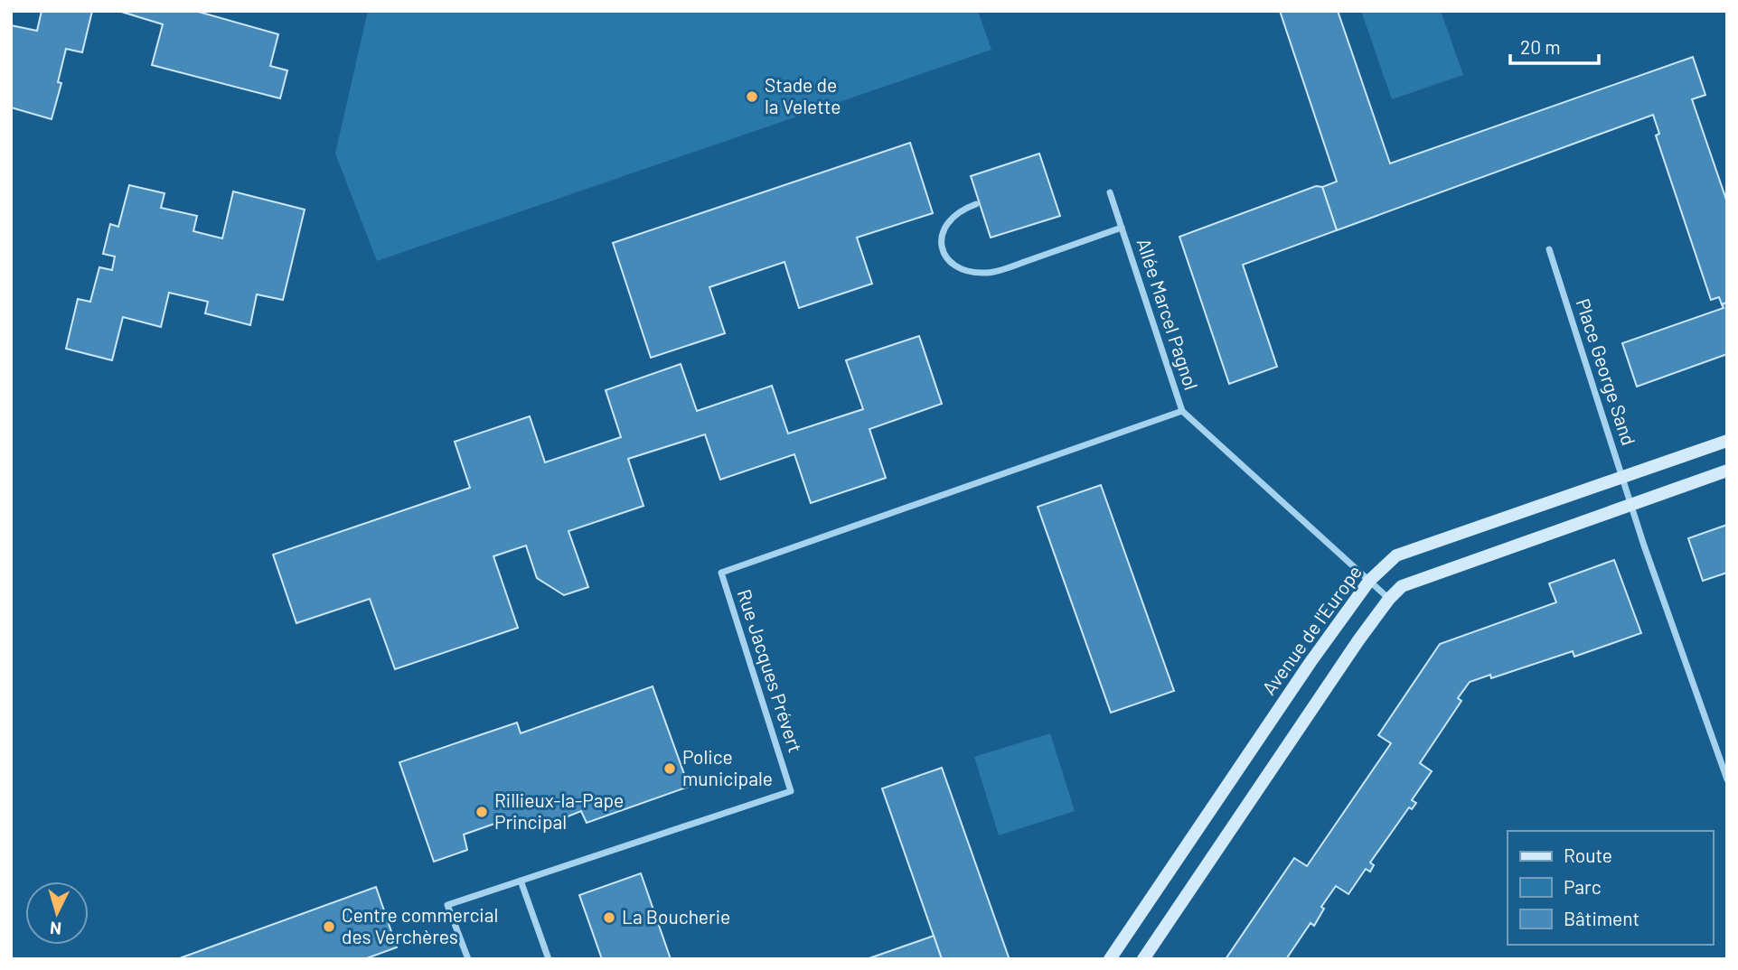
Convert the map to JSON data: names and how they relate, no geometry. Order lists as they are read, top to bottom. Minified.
{"streets":{"street":["Allée Marcel Pagnol","Place George Sand","Avenue de l'Europe","Rue Jacques Prévert"]},"crossings":[["Allée Marcel Pagnol","Rue Jacques Prévert"],["Place George Sand","Avenue de l'Europe"]],"places":["Stade de la Velette","Police municipale","Rillieux-la-Pape Principal","La Boucherie","Centre commercial des Verchères"],"legend":["Route","Parc","Bâtiment"],"scale_bar":"20 m","north":"bottom"}
